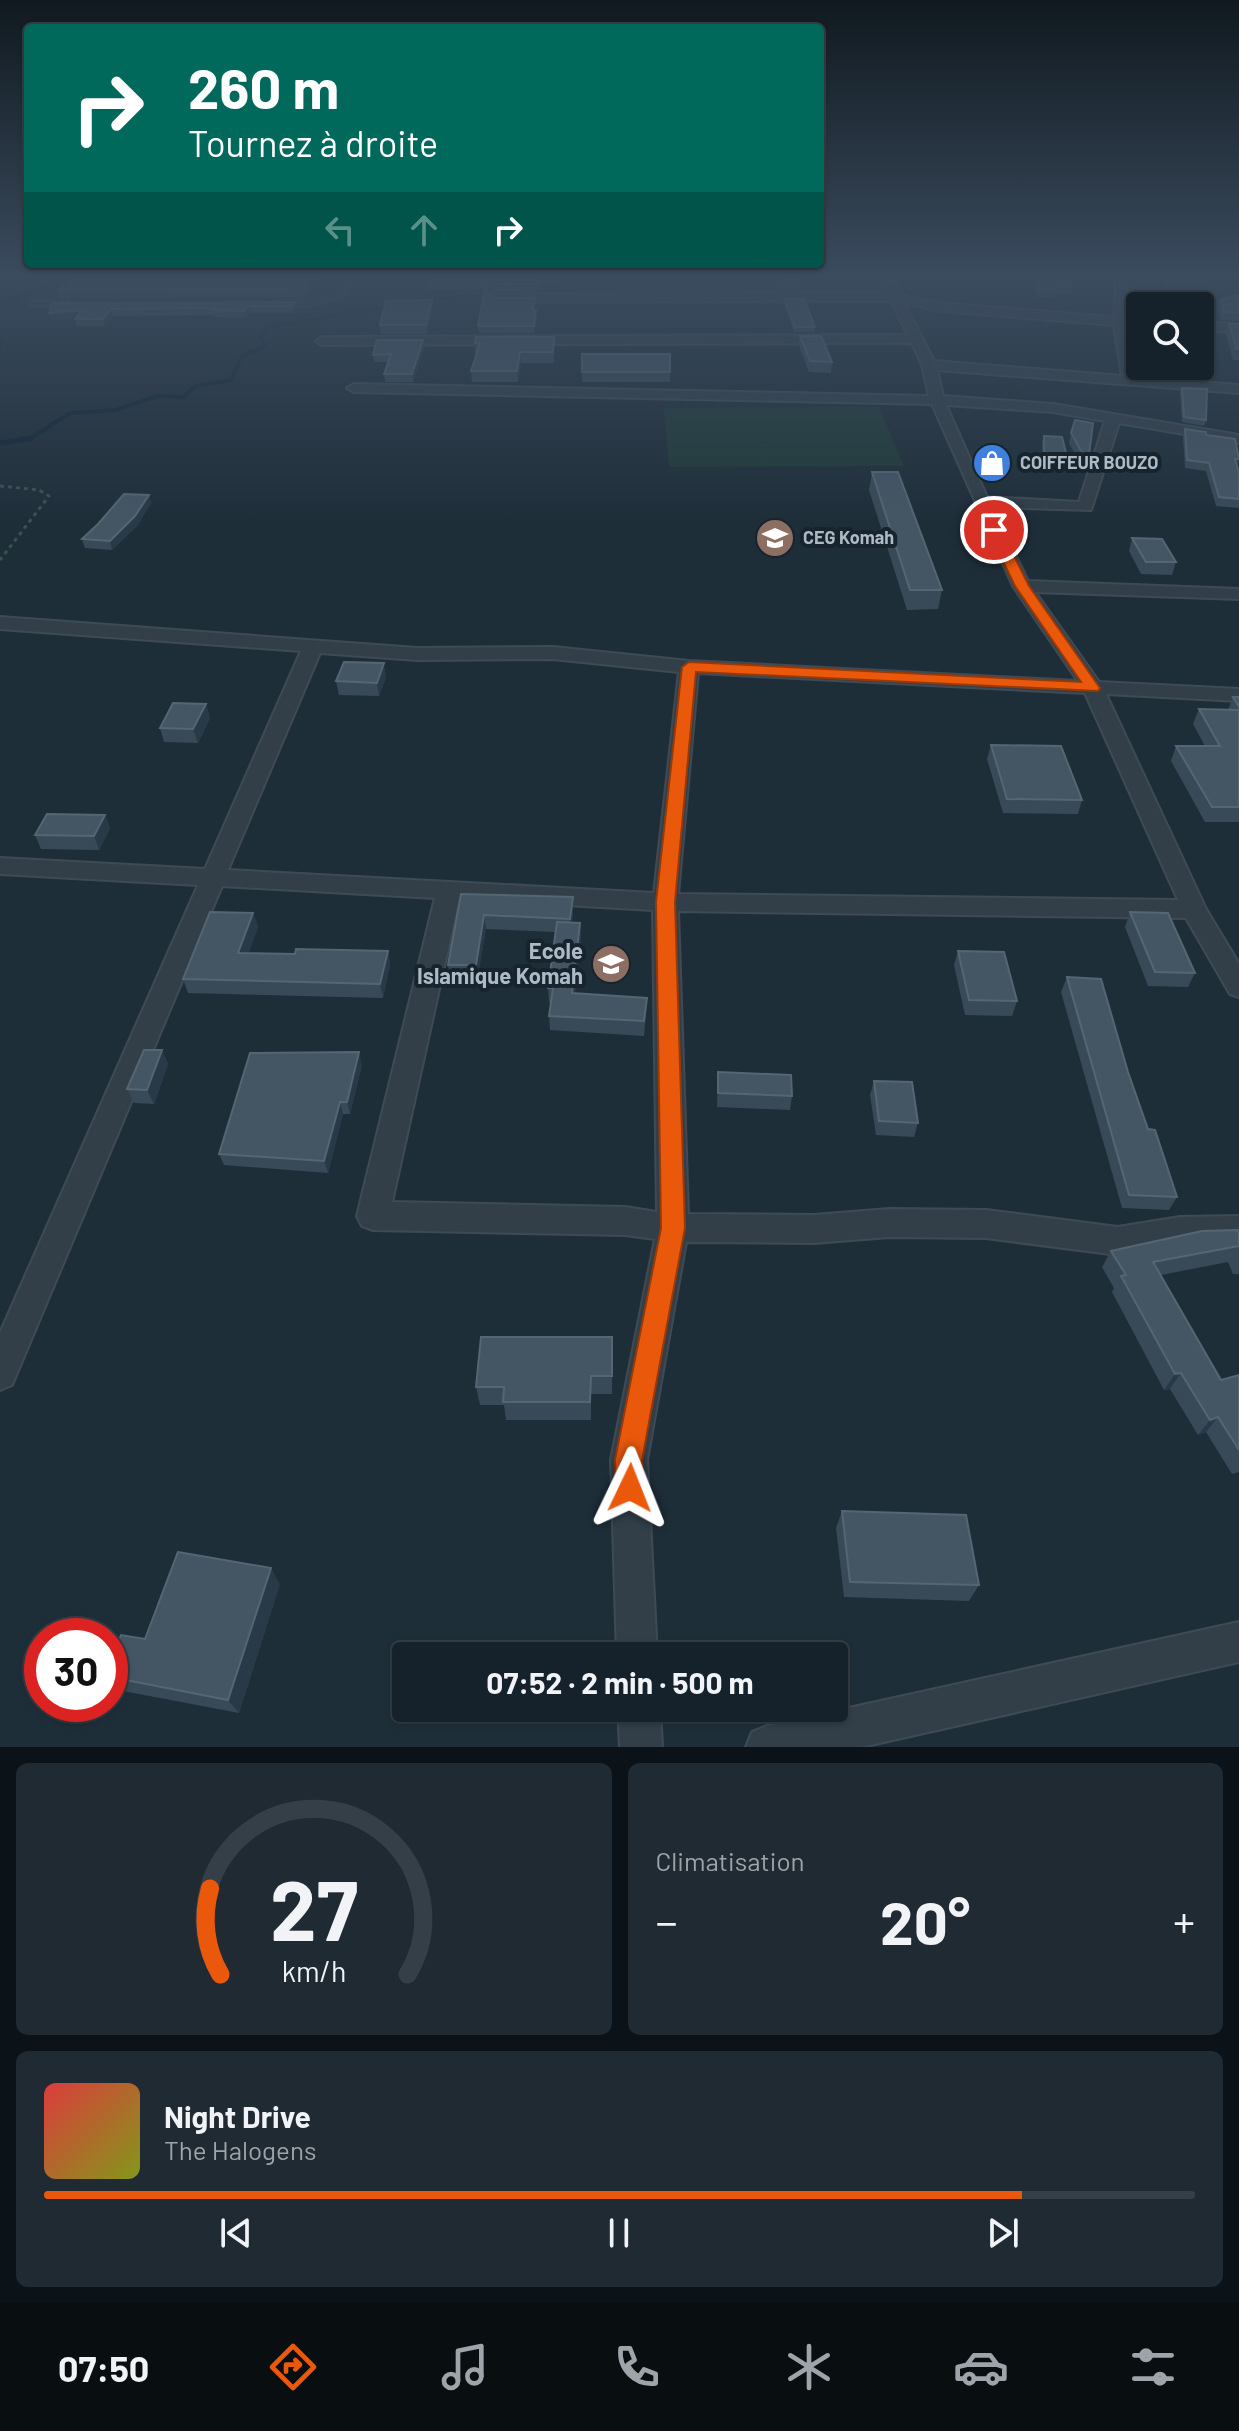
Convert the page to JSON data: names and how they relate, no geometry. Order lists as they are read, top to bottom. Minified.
{"places":{"shop":["COIFFEUR BOUZO"],"school or university":["CEG Komah","Ecole Islamique Komah"]},"page":{"turn":["260 m","Tournez à droite"],"limit":"30","trip":"07:52 · 2 min · 500 m","tile":"Climatisation","heat":["−","20°","+"],"song":["Night Drive","The Halogens"],"tabs":"07:50","gauge":["27","km/h"]}}
